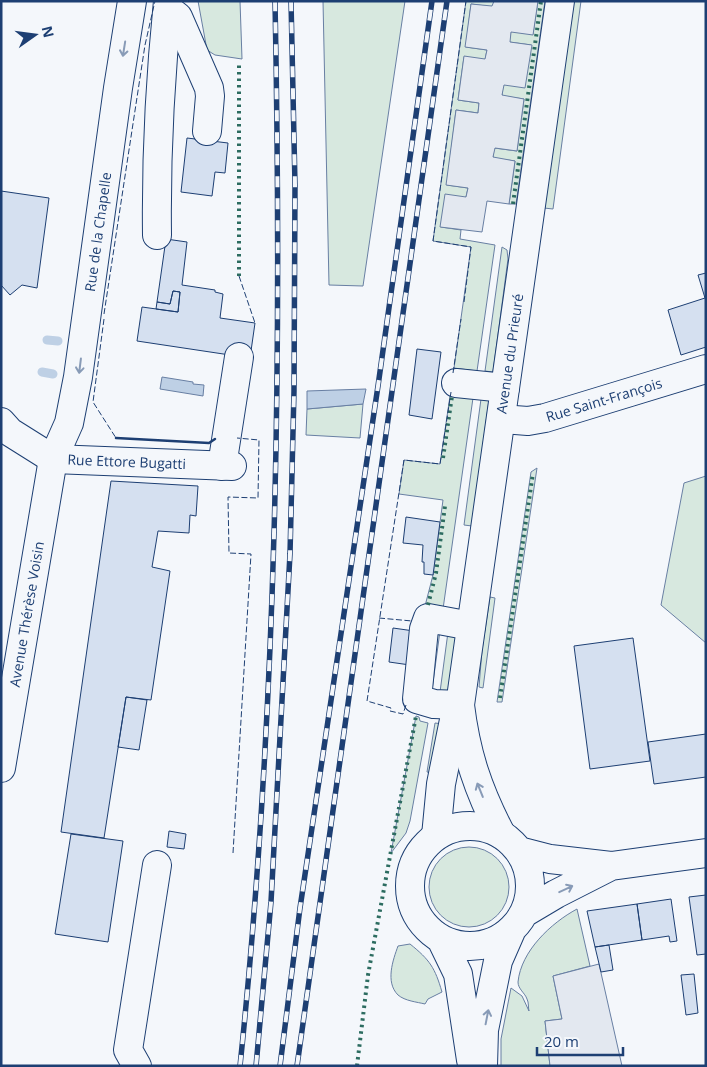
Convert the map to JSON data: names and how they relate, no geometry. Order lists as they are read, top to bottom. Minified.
{"streets":{"street":["Rue de la Chapelle","Avenue du Prieuré","Rue Saint-François","Rue Ettore Bugatti","Avenue Thérèse Voisin"]},"crossings":[["Rue de la Chapelle","Rue Ettore Bugatti"],["Rue de la Chapelle","Avenue Thérèse Voisin"],["Avenue du Prieuré","Rue Saint-François"],["Rue Ettore Bugatti","Avenue Thérèse Voisin"]],"scale_bar":"20 m","north":"right"}
